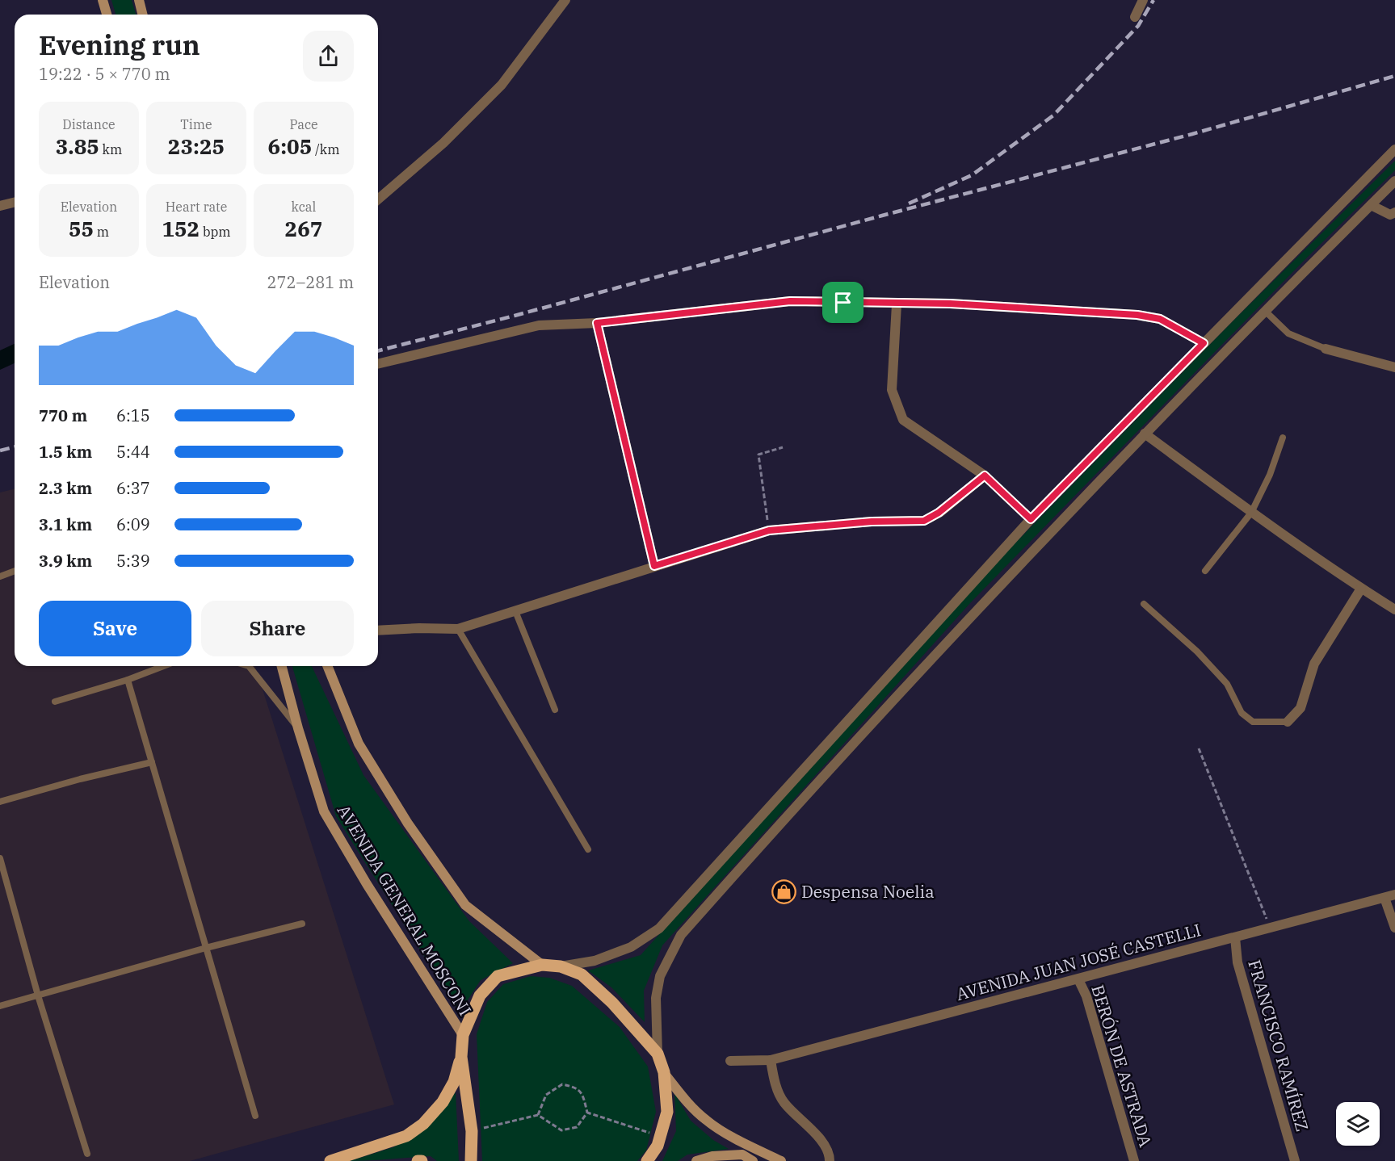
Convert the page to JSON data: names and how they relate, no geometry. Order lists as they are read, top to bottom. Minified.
{"streets":{"main road":["AVENIDA GENERAL MOSCONI"],"street":["AVENIDA JUAN JOSÉ CASTELLI","FRANCISCO RAMÍREZ","BERÓN DE ASTRADA"]},"crossings":[["AVENIDA JUAN JOSÉ CASTELLI","FRANCISCO RAMÍREZ"],["AVENIDA JUAN JOSÉ CASTELLI","BERÓN DE ASTRADA"]],"places":{"shop":["Despensa Noelia"]},"page":{"heading":["Evening run","19:22 · 5 × 770 m"],"stats":[["Distance","3.85 km"],["Time","23:25"],["Pace","6:05 /km"],["Elevation","55 m"],["Heart rate","152 bpm"],["kcal","267"]],"chart":["Elevation","272–281 m"],"list":[{"name":"770 m","note":"6:15"},{"name":"1.5 km","note":"5:44"},{"name":"2.3 km","note":"6:37"},{"name":"3.1 km","note":"6:09"},{"name":"3.9 km","note":"5:39"}],"buttons":["Save","Share"]}}
